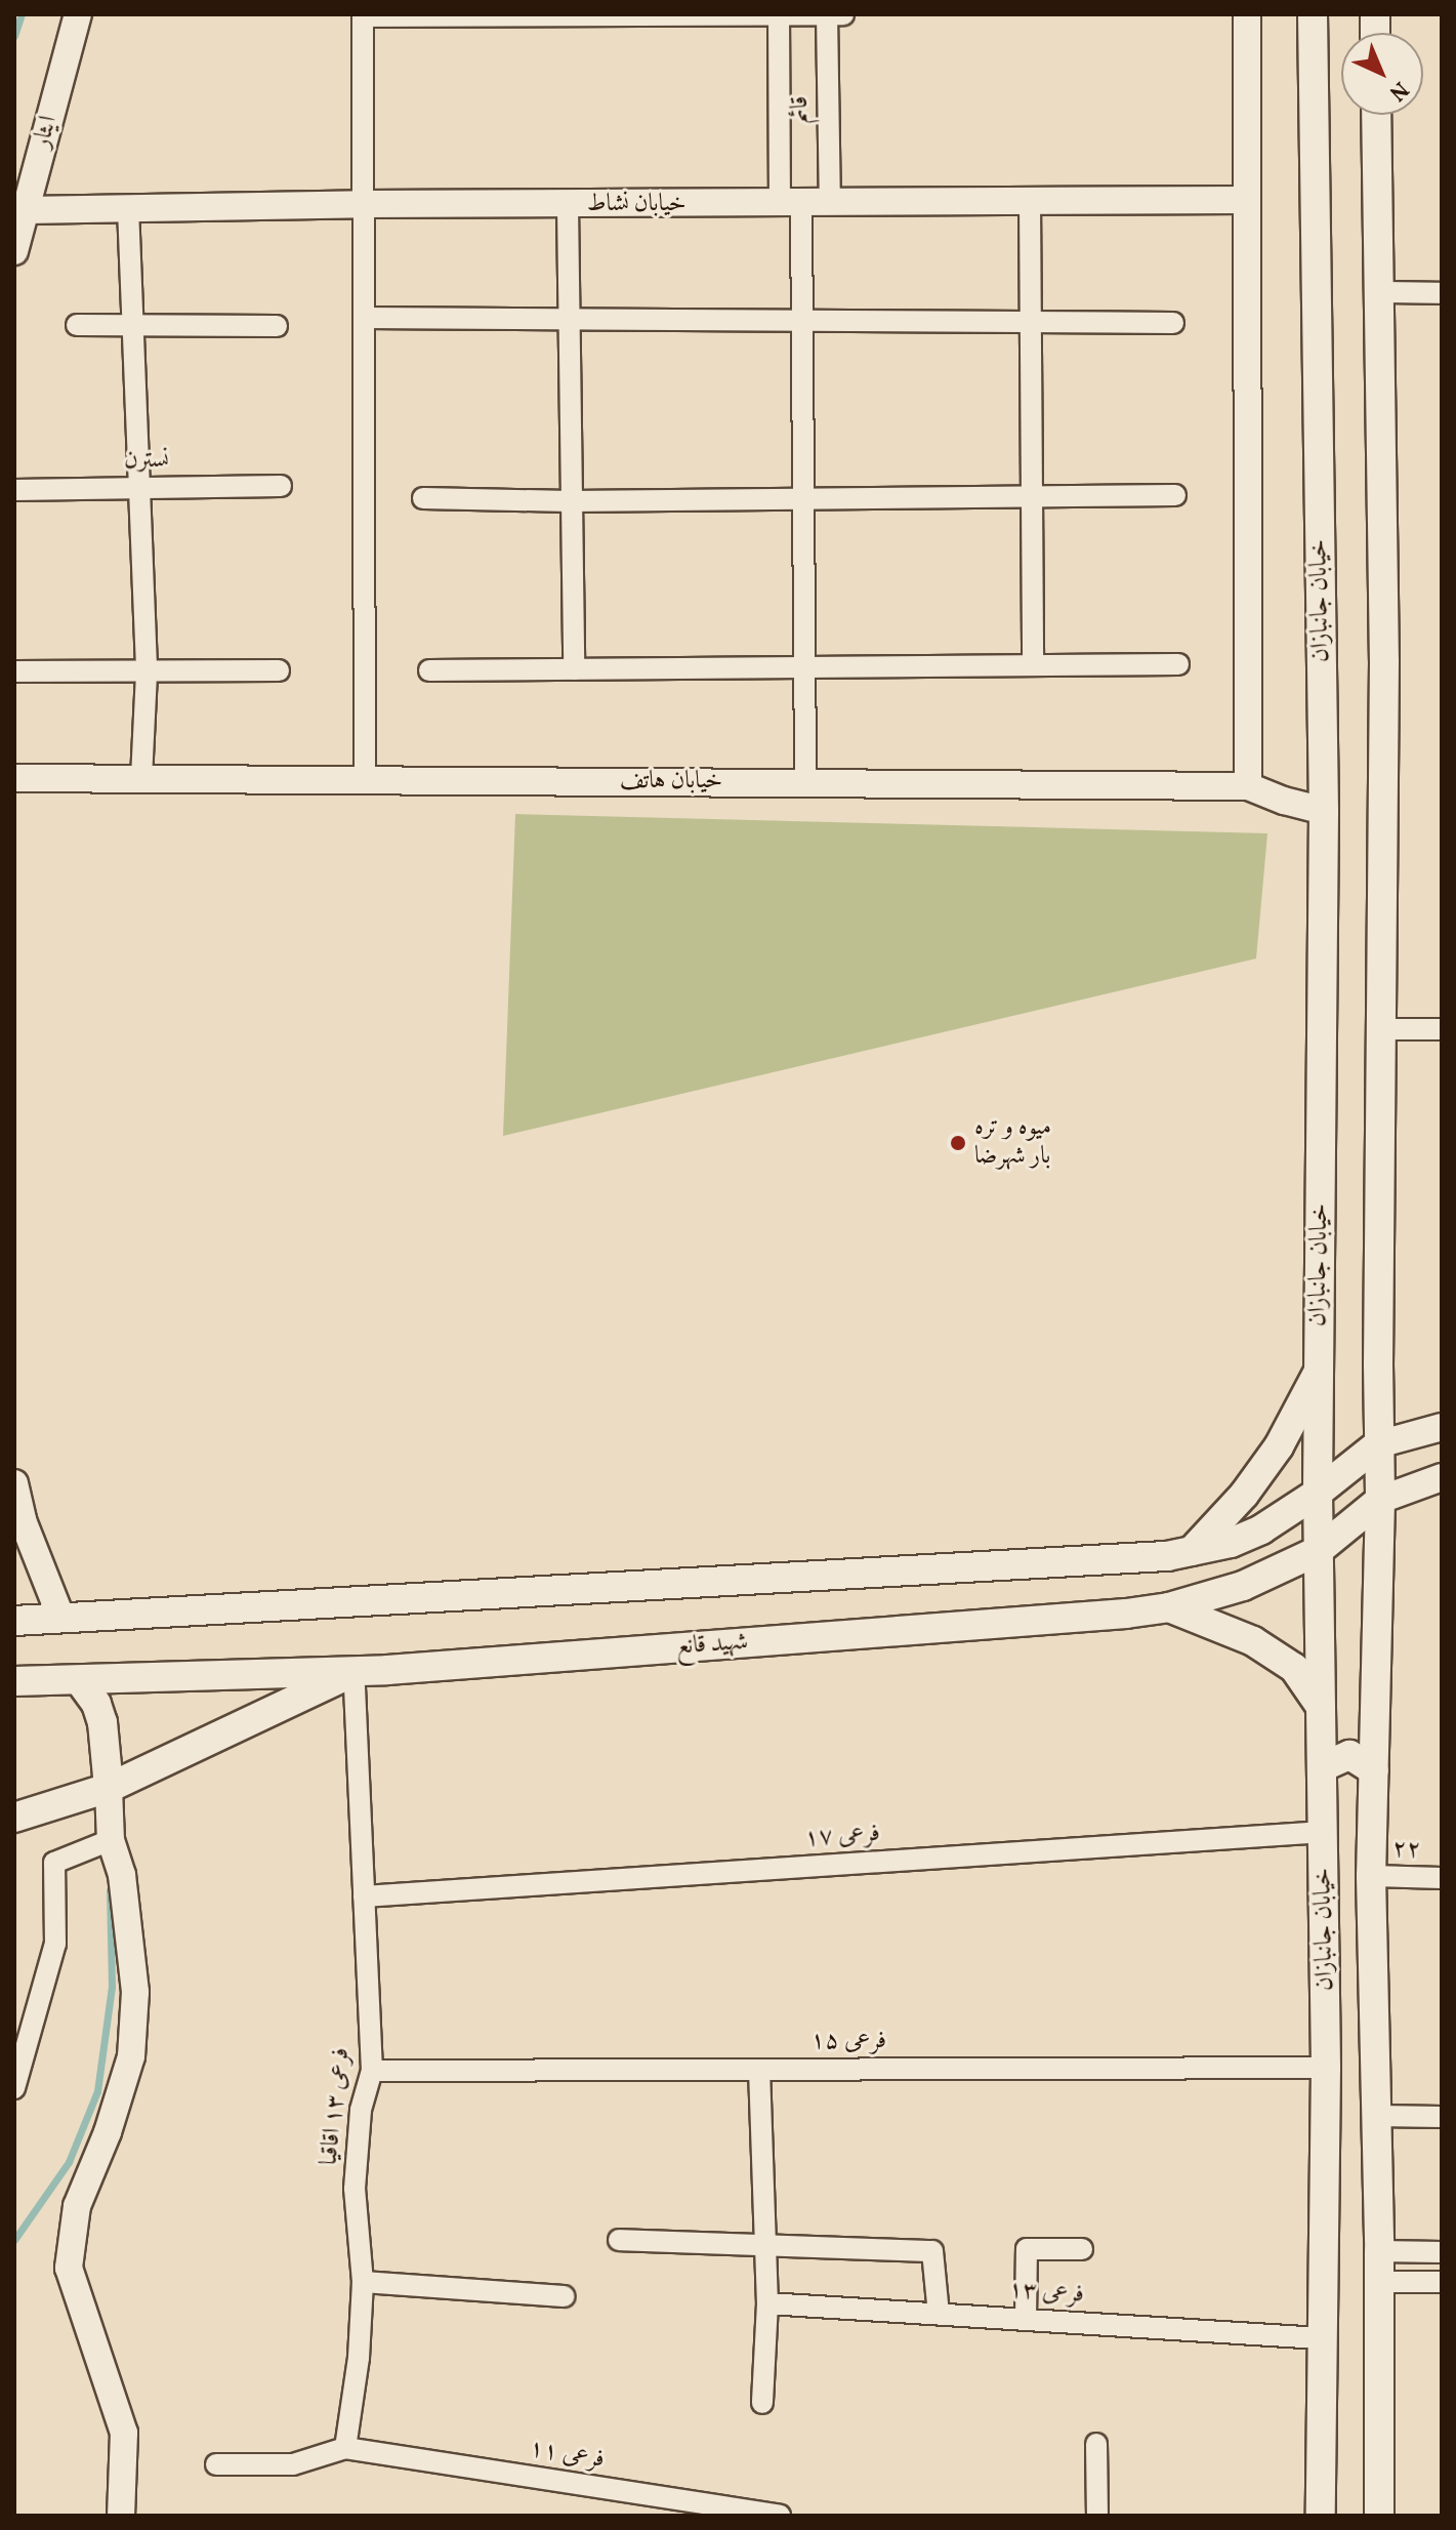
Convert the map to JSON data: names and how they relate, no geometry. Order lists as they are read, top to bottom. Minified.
{"streets":{"main road":["خیابان جانبازان","شهید قانع"],"street":["قائم","ایثار","خیابان نشاط","نسترن","خیابان هاتف","فرعی ۱۷","۲۲","فرعی ۱۵","فرعی ۱۳ اقاقیا","فرعی ۱۳","فرعی ۱۱"]},"crossings":[["قائم","خیابان نشاط"],["ایثار","خیابان نشاط"],["خیابان جانبازان","خیابان هاتف"],["خیابان جانبازان","شهید قانع"],["خیابان جانبازان","فرعی ۱۷"],["خیابان جانبازان","۲۲"],["خیابان جانبازان","فرعی ۱۵"],["خیابان جانبازان","فرعی ۱۳"],["شهید قانع","فرعی ۱۳ اقاقیا"],["فرعی ۱۷","فرعی ۱۳ اقاقیا"],["فرعی ۱۵","فرعی ۱۳ اقاقیا"],["فرعی ۱۳ اقاقیا","فرعی ۱۱"]],"places":["میوه و تره بار شهرضا"],"north":"bottom right"}
